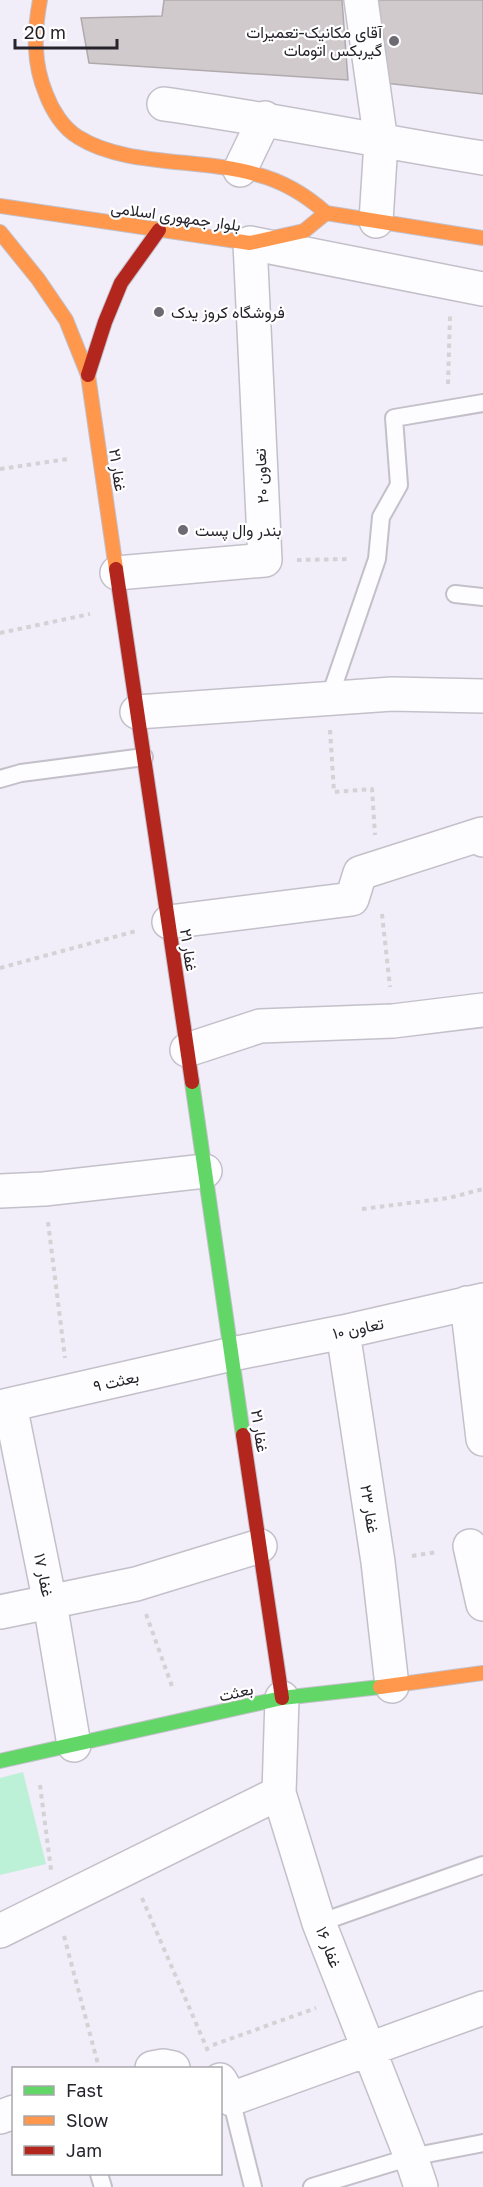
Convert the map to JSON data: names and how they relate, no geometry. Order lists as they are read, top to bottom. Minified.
{"streets":{"street":["بلوار جمهوری اسلامی","غفار ۲۱","تعاون ۲۰","تعاون ۱۰","بعثت ۹","غفار ۲۳","غفار ۱۷","بعثت","غفار ۱۶"]},"crossings":[["بلوار جمهوری اسلامی","تعاون ۲۰"],["غفار ۲۱","تعاون ۱۰"],["غفار ۲۱","بعثت ۹"],["غفار ۲۱","بعثت"],["غفار ۲۱","غفار ۱۶"],["تعاون ۱۰","بعثت ۹"],["تعاون ۱۰","غفار ۲۳"],["بعثت ۹","غفار ۱۷"],["غفار ۲۳","بعثت"],["غفار ۱۷","بعثت"],["بعثت","غفار ۱۶"]],"places":["آقای مکانیک-تعمیرات گیربکس اتومات","فروشگاه کروز یدک","بندر وال پست"],"legend":["Fast","Slow","Jam"],"scale_bar":"20 m"}
